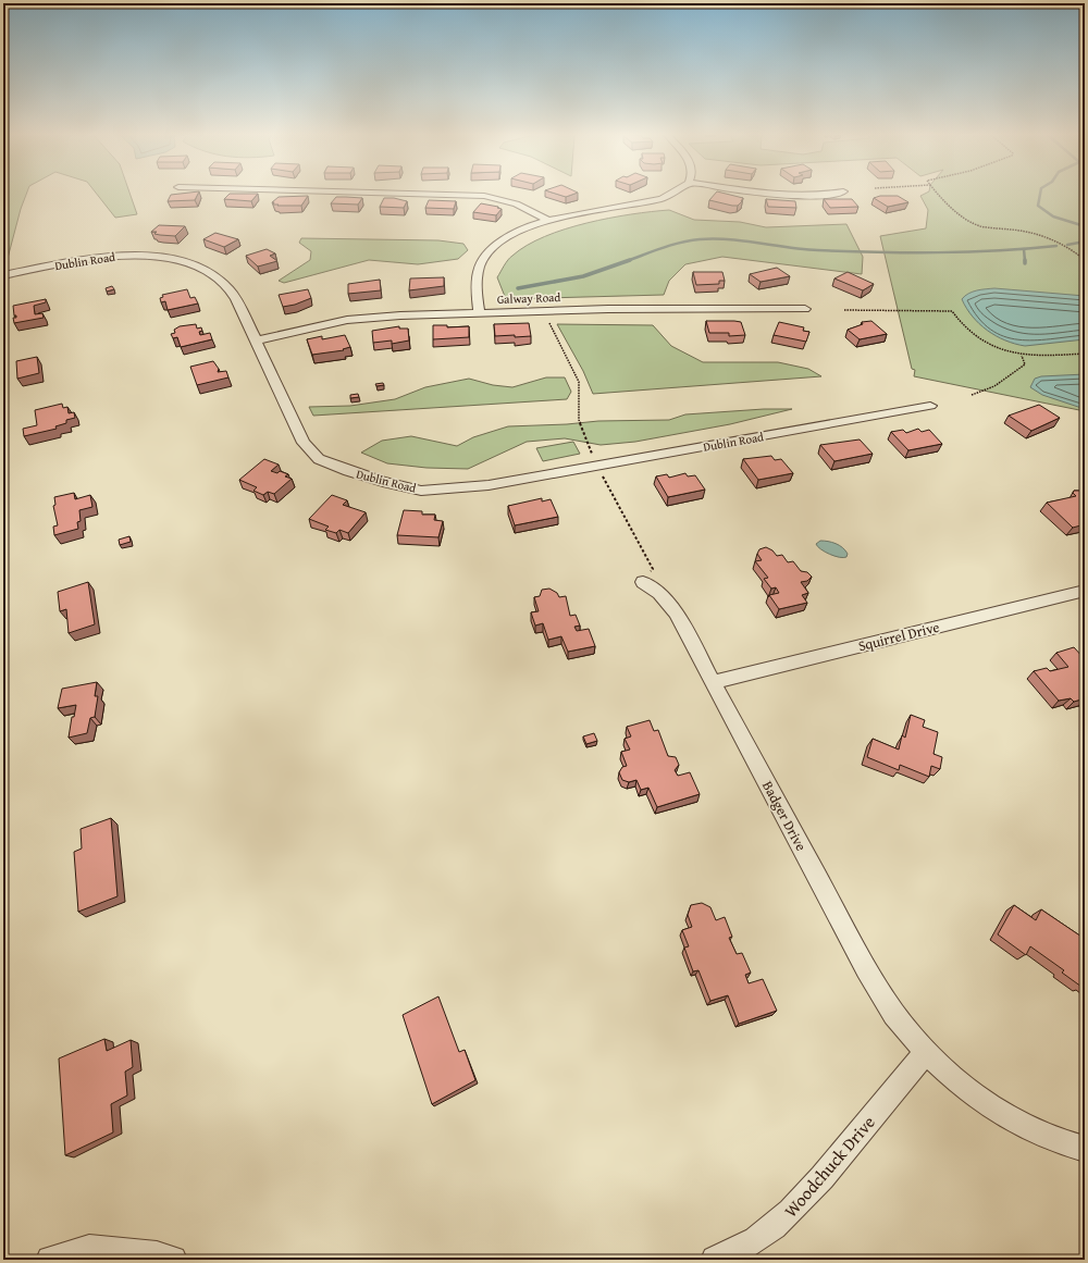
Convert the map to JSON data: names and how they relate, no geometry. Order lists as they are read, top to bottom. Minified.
{"streets":{"street":["Dublin Road","Galway Road","Squirrel Drive","Badger Drive","Woodchuck Drive"]},"crossings":[["Dublin Road","Galway Road"],["Squirrel Drive","Badger Drive"],["Badger Drive","Woodchuck Drive"]]}
